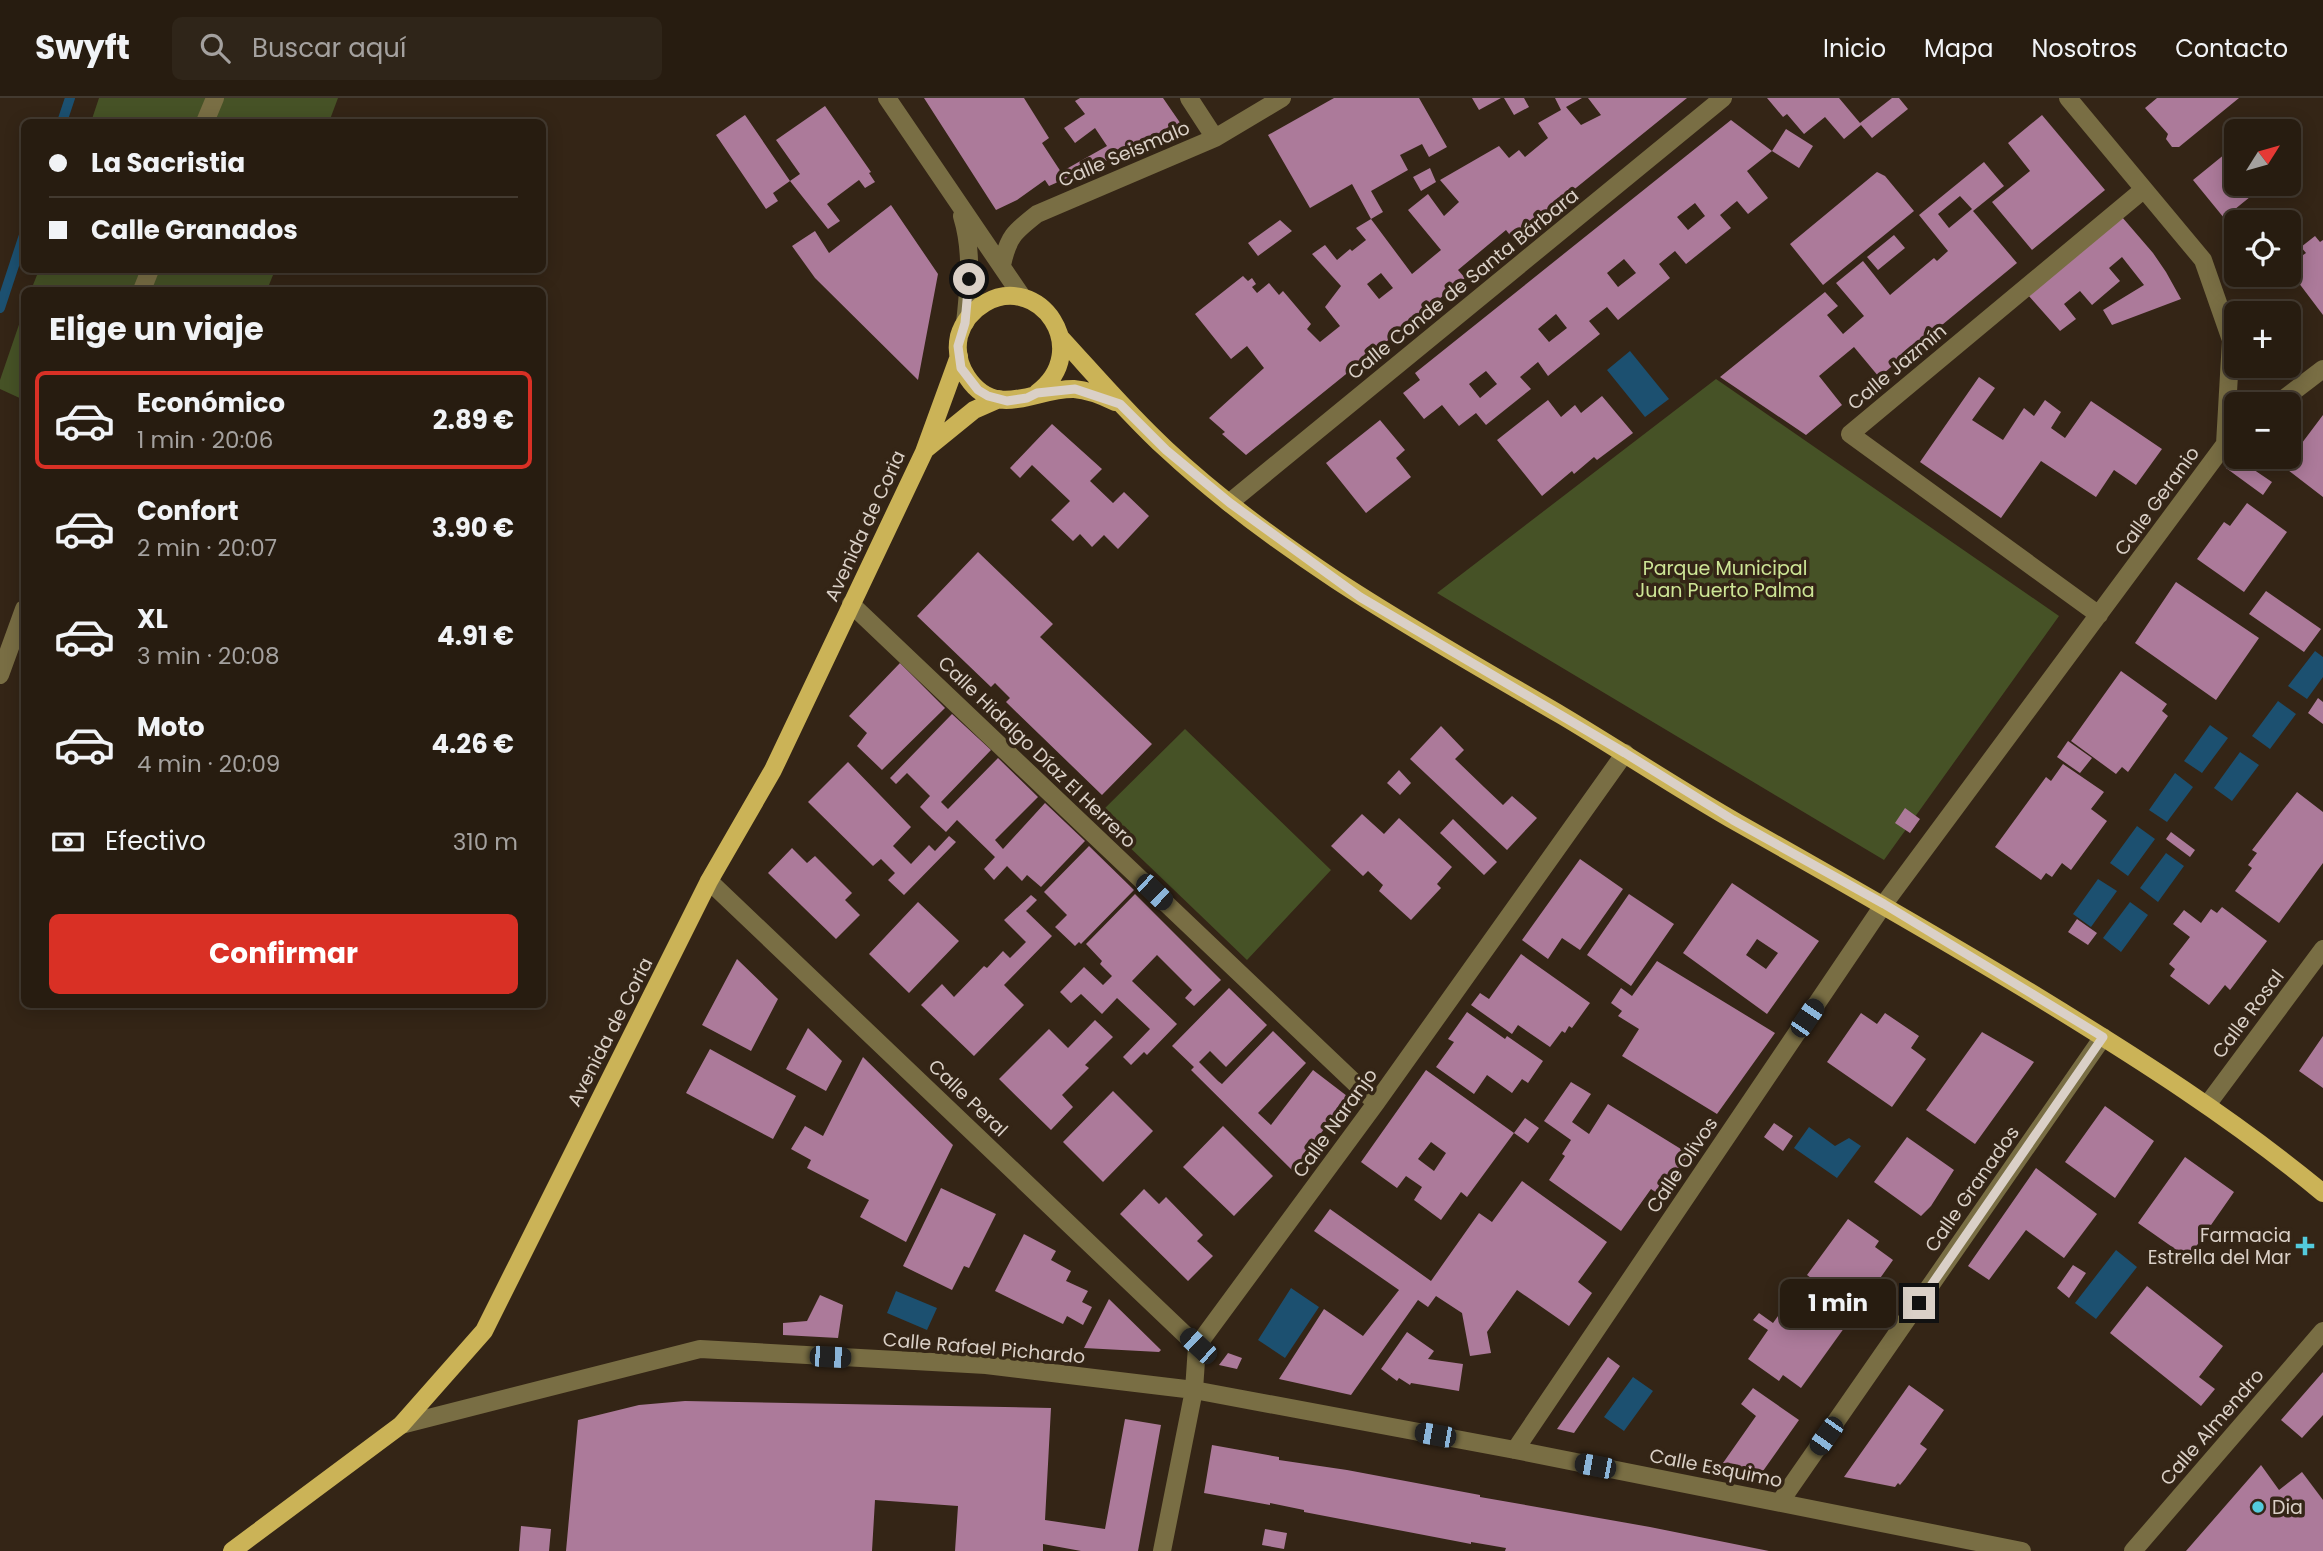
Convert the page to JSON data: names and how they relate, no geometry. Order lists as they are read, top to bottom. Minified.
{"streets":{"main road":["Avenida de Coria"],"street":["Calle Seismalo","Calle Conde de Santa Bárbara","Calle Jazmín","Calle Geranio","Calle Hidalgo Díaz El Herrero","Calle Rosal","Calle Peral","Calle Naranjo","Calle Olivos","Calle Granados","Calle Rafael Pichardo","Calle Almendro","Calle Esquimo"]},"crossings":[["Calle Jazmín","Calle Geranio"],["Calle Geranio","Calle Olivos"],["Avenida de Coria","Calle Hidalgo Díaz El Herrero"],["Avenida de Coria","Calle Peral"],["Avenida de Coria","Calle Rafael Pichardo"],["Calle Hidalgo Díaz El Herrero","Calle Naranjo"],["Calle Peral","Calle Naranjo"],["Calle Olivos","Calle Esquimo"],["Calle Granados","Calle Esquimo"],["Calle Rafael Pichardo","Calle Esquimo"]],"parks":["Parque Municipal Juan Puerto Palma"],"places":{"health":["Farmacia Estrella del Mar"],"other":["Dia"]},"north":"top right","page":{"header":"Swyft","search":"Buscar aquí","nav":["Inicio","Mapa","Nosotros","Contacto"],"map_buttons":["+","−"],"banner":["La Sacristia","Calle Granados"],"heading":"Elige un viaje","list":[{"name":"Económico","note":"1 min · 20:06","value":"2.89 €"},{"name":"Confort","note":"2 min · 20:07","value":"3.90 €"},{"name":"XL","note":"3 min · 20:08","value":"4.91 €"},{"name":"Moto","note":"4 min · 20:09","value":"4.26 €"}],"pay":["Efectivo","310 m"],"buttons":"Confirmar","bubble":"1 min"}}
